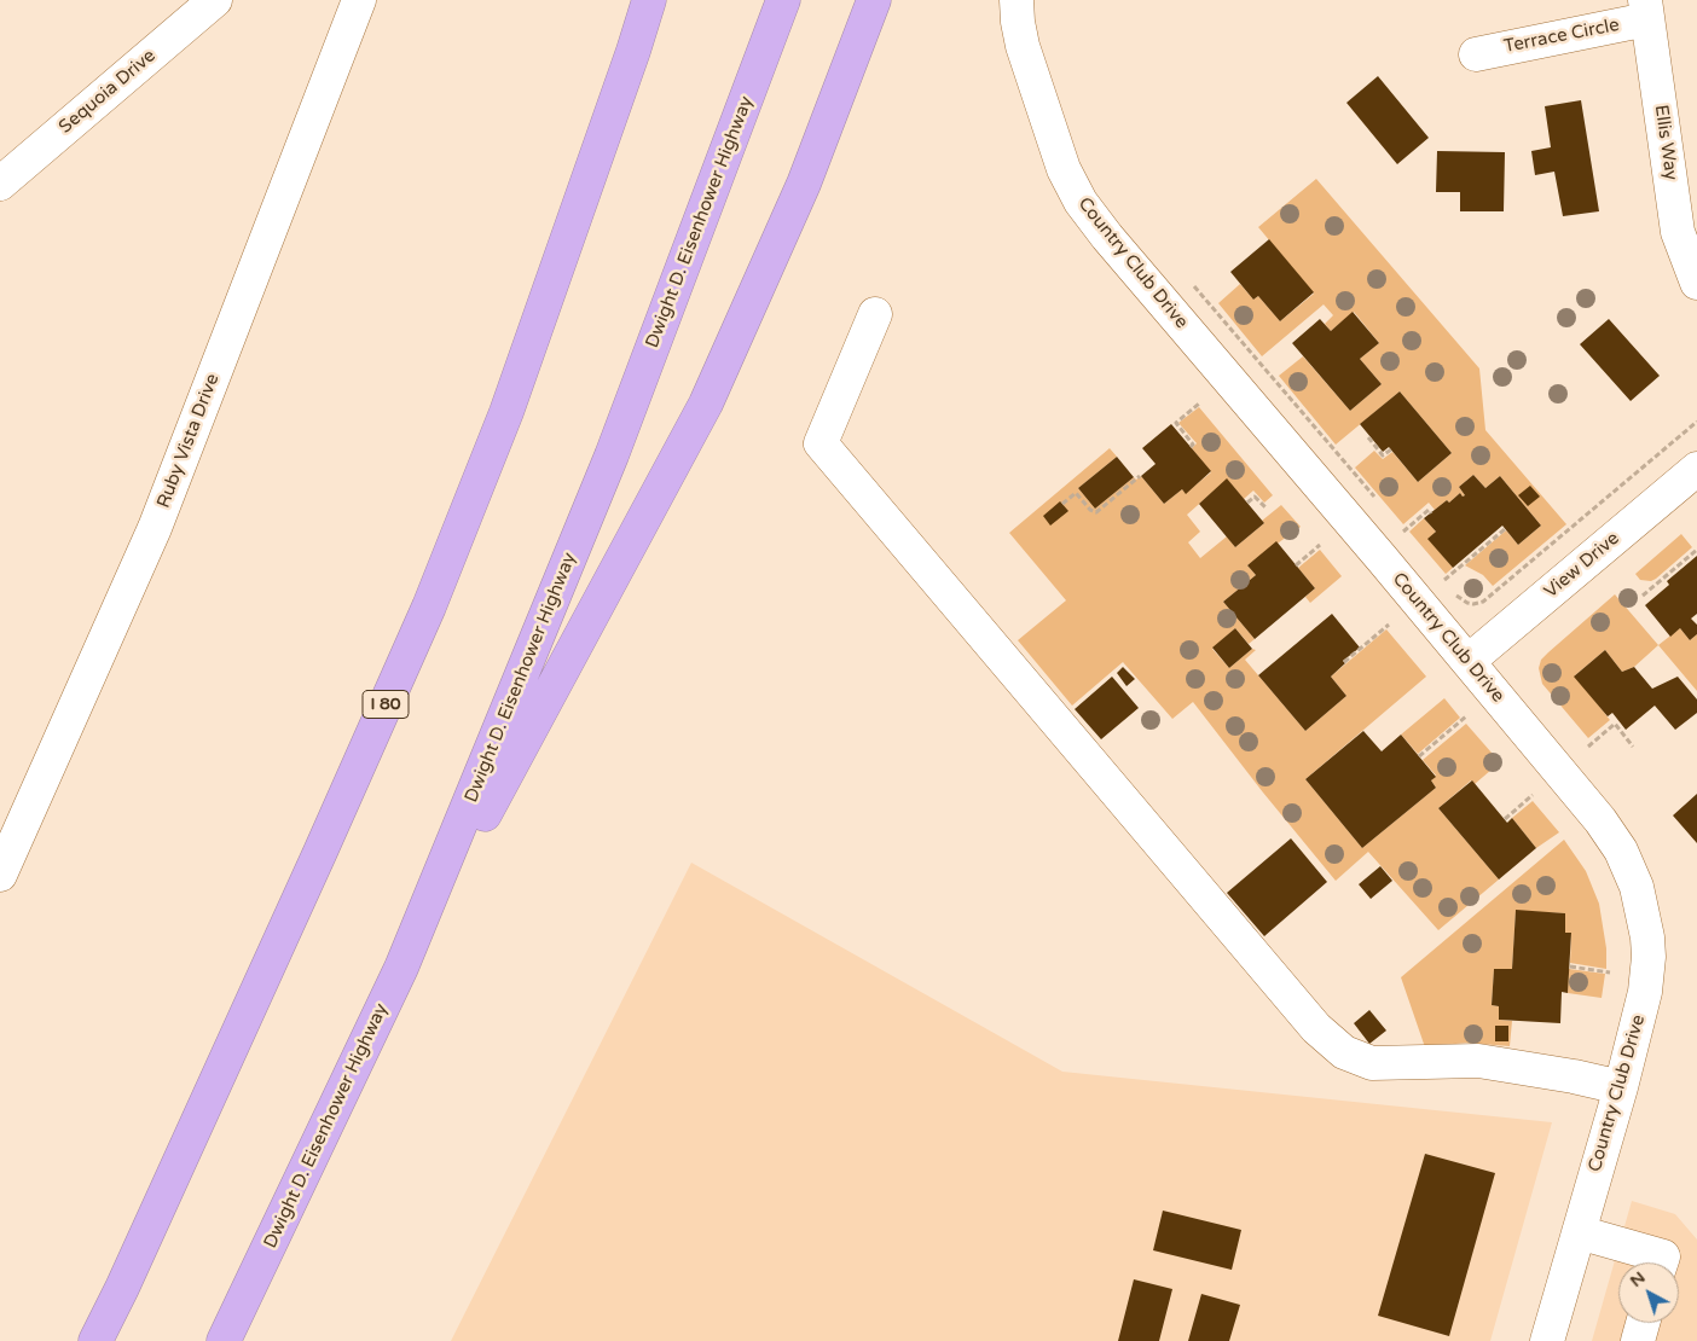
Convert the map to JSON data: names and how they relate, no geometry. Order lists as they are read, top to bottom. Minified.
{"streets":{"highway":["Dwight D. Eisenhower Highway","I 80"],"street":["Terrace Circle","Sequoia Drive","Ellis Way","Country Club Drive","Ruby Vista Drive","View Drive"]},"crossings":[["Terrace Circle","Ellis Way"],["Country Club Drive","View Drive"]],"north":"top left"}
